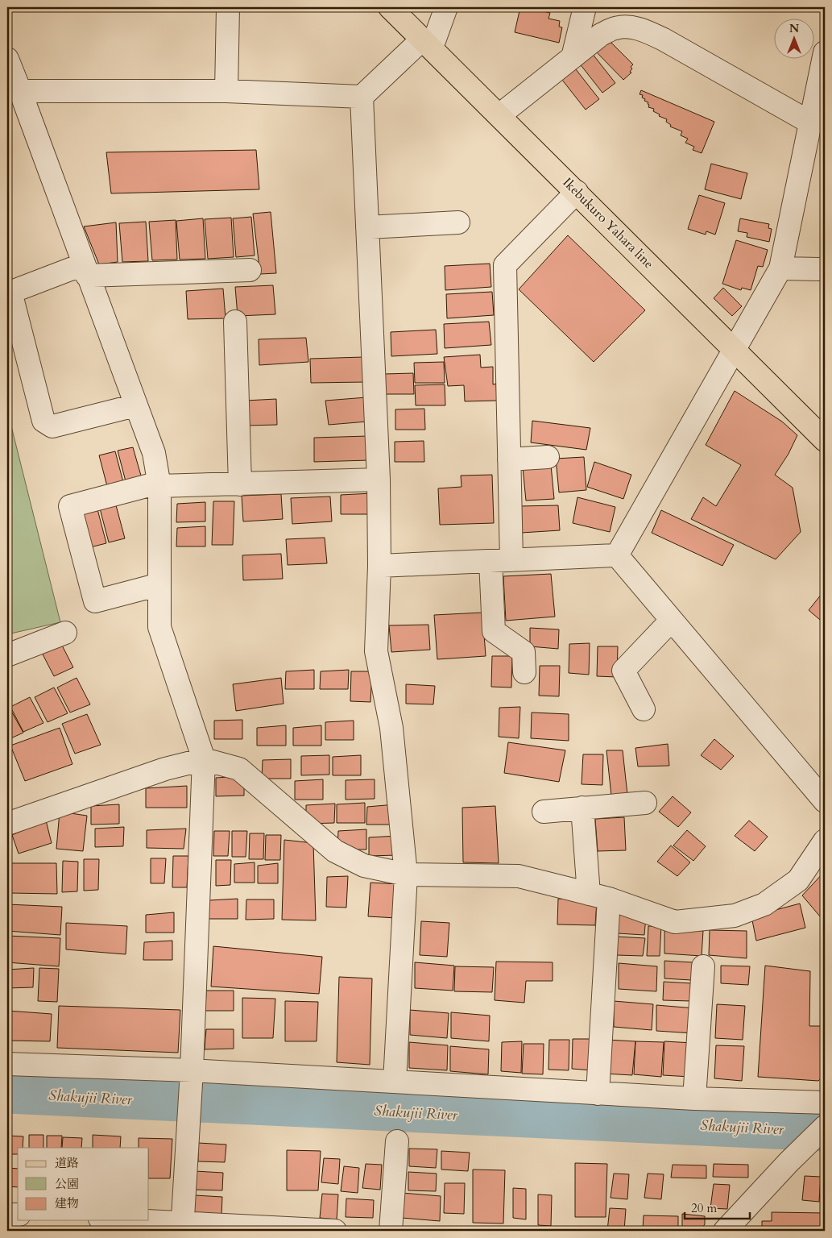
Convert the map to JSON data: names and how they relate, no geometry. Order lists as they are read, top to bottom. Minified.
{"streets":{"main road":["Ikebukuro Yahara line"]},"water":["Shakujii River"],"legend":["道路","公園","建物"],"scale_bar":"20 m","north":"top"}
